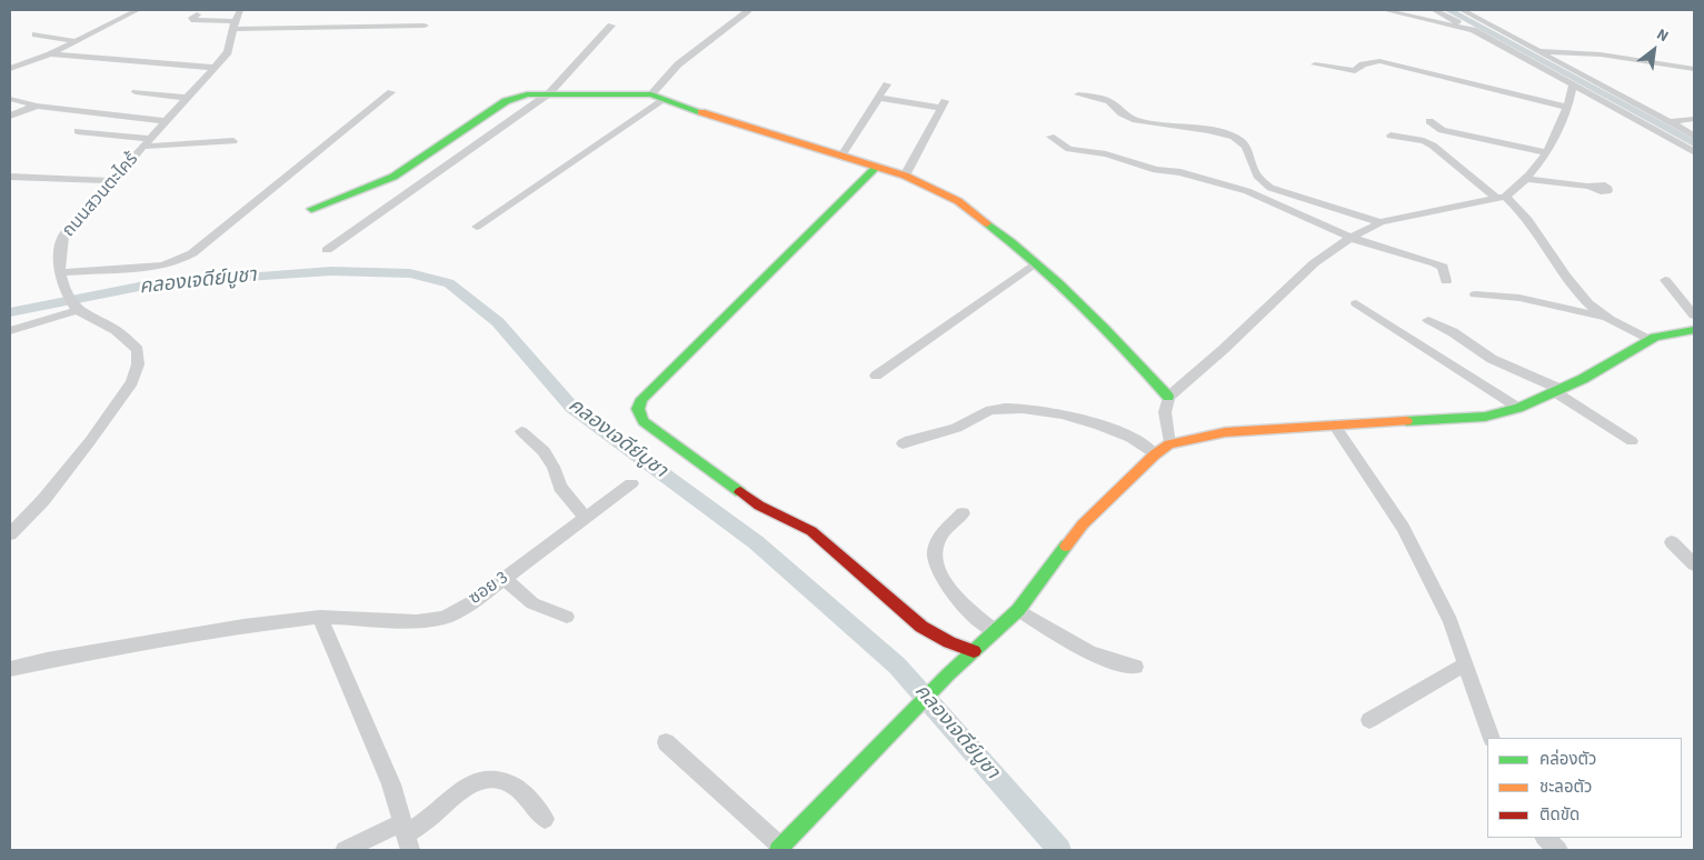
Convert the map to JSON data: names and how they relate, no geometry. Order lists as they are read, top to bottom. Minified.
{"streets":{"street":["ถนนสวนตะไคร้","ซอย 3"]},"water":["คลองเจดีย์บูชา"],"legend":["คล่องตัว","ชะลอตัว","ติดขัด"],"north":"top right"}
